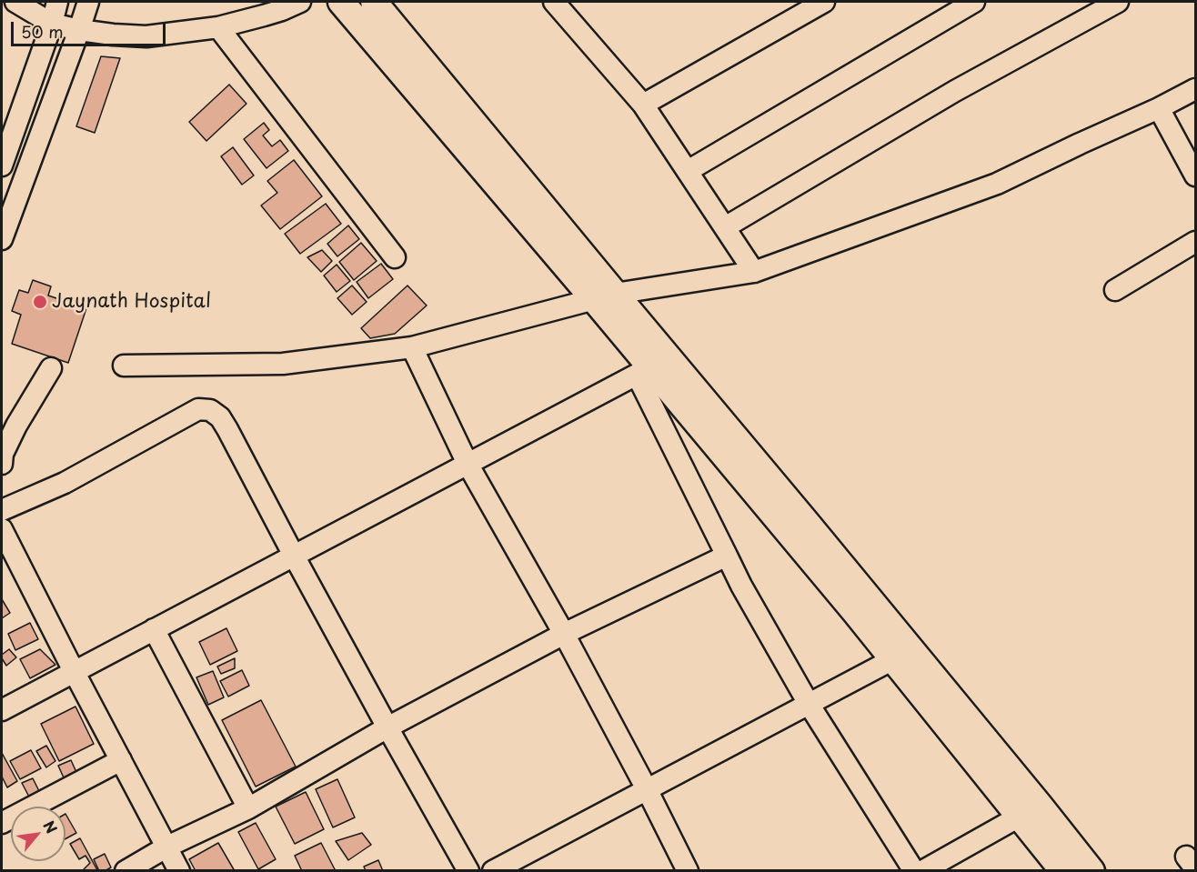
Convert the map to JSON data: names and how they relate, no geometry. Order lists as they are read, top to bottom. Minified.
{"places":["Jaynath Hospital"],"scale_bar":"50 m","north":"top right"}
